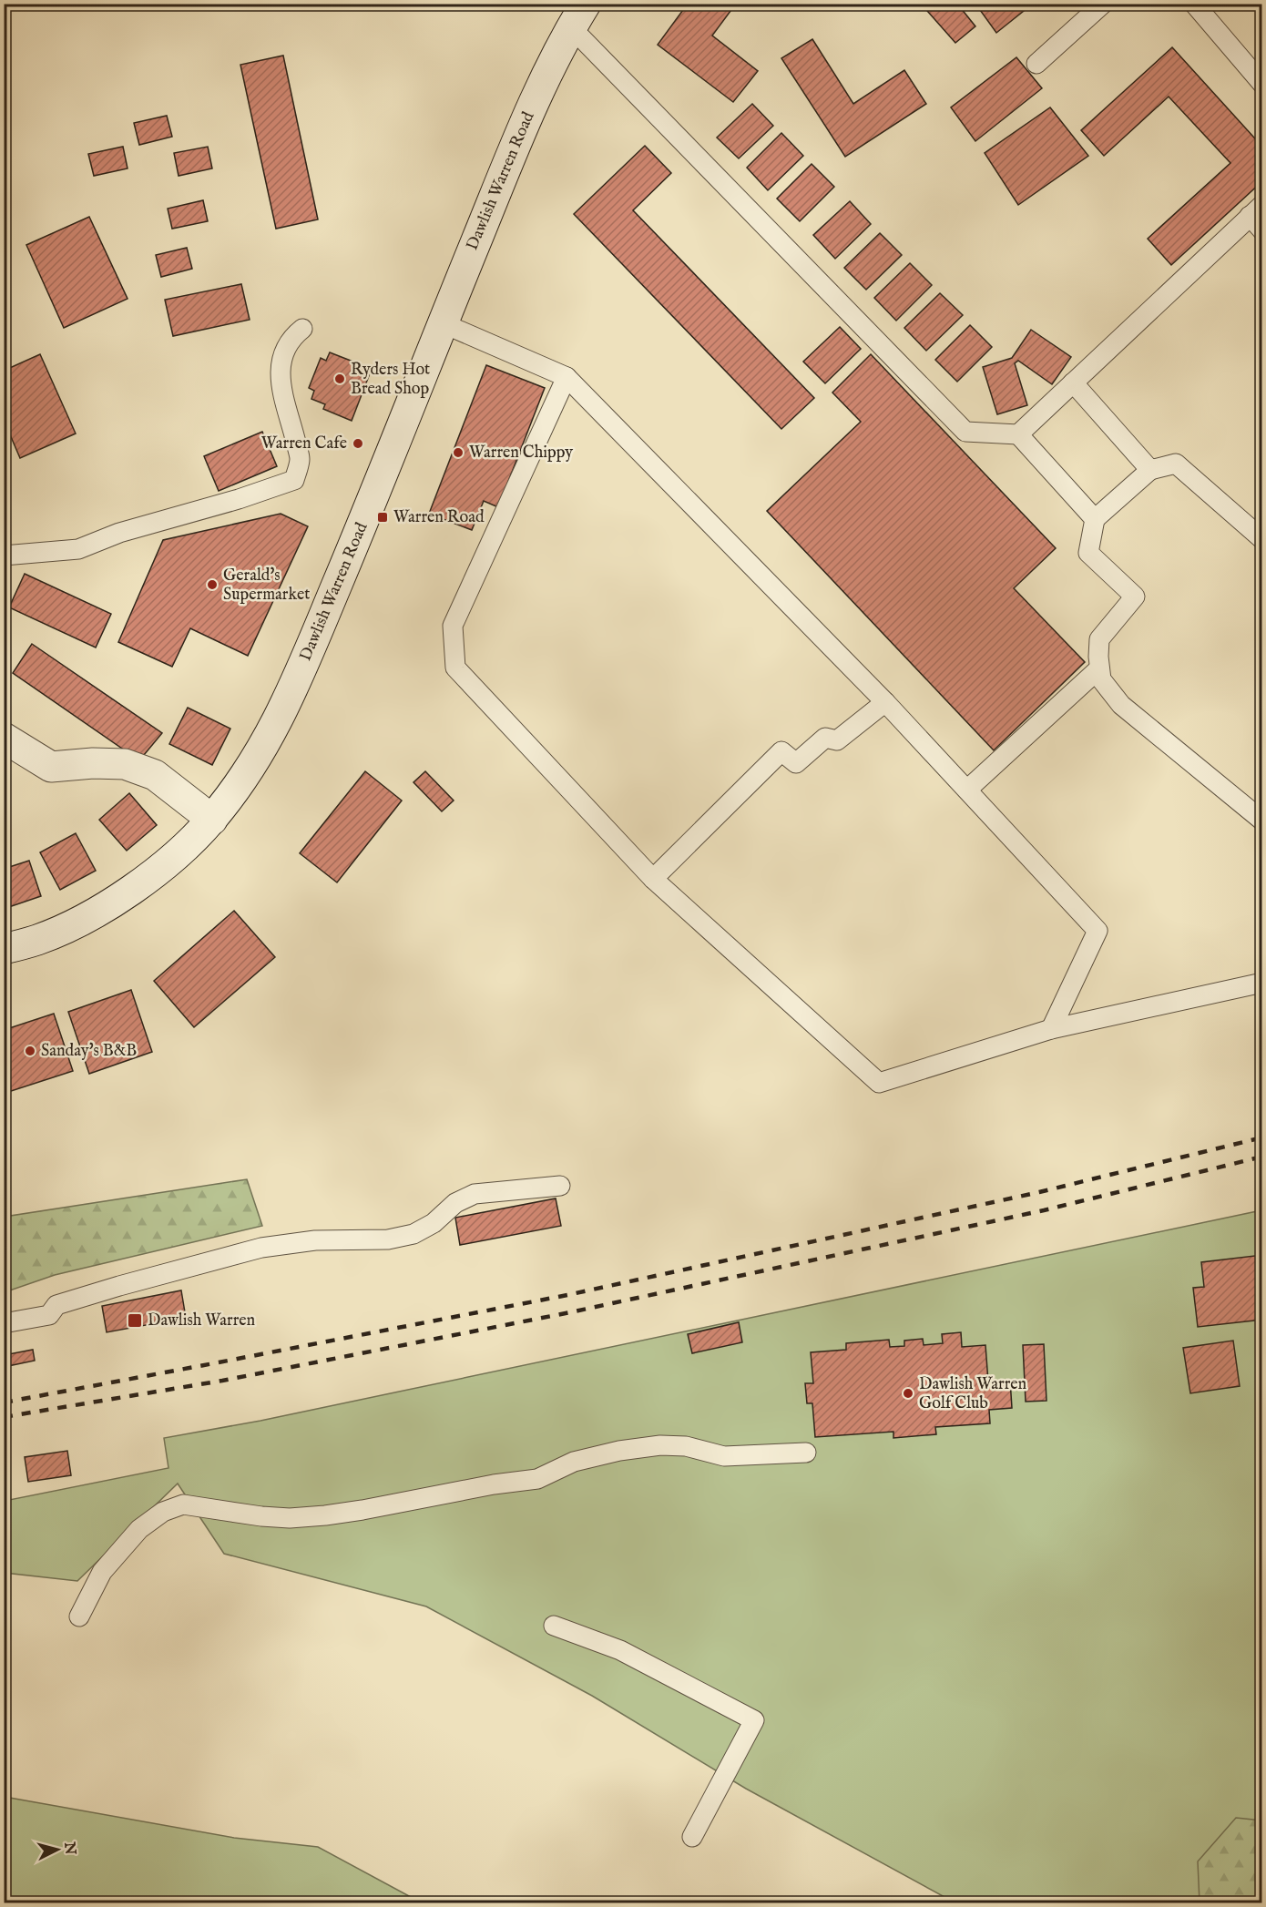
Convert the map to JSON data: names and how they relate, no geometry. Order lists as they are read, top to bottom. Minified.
{"streets":{"street":["Dawlish Warren Road"]},"places":{"other":["Ryders Hot Bread Shop","Warren Cafe","Warren Chippy","Gerald's Supermarket","Sanday's B&B","Dawlish Warren Golf Club"],"transit":["Warren Road","Dawlish Warren"]},"north":"right"}
